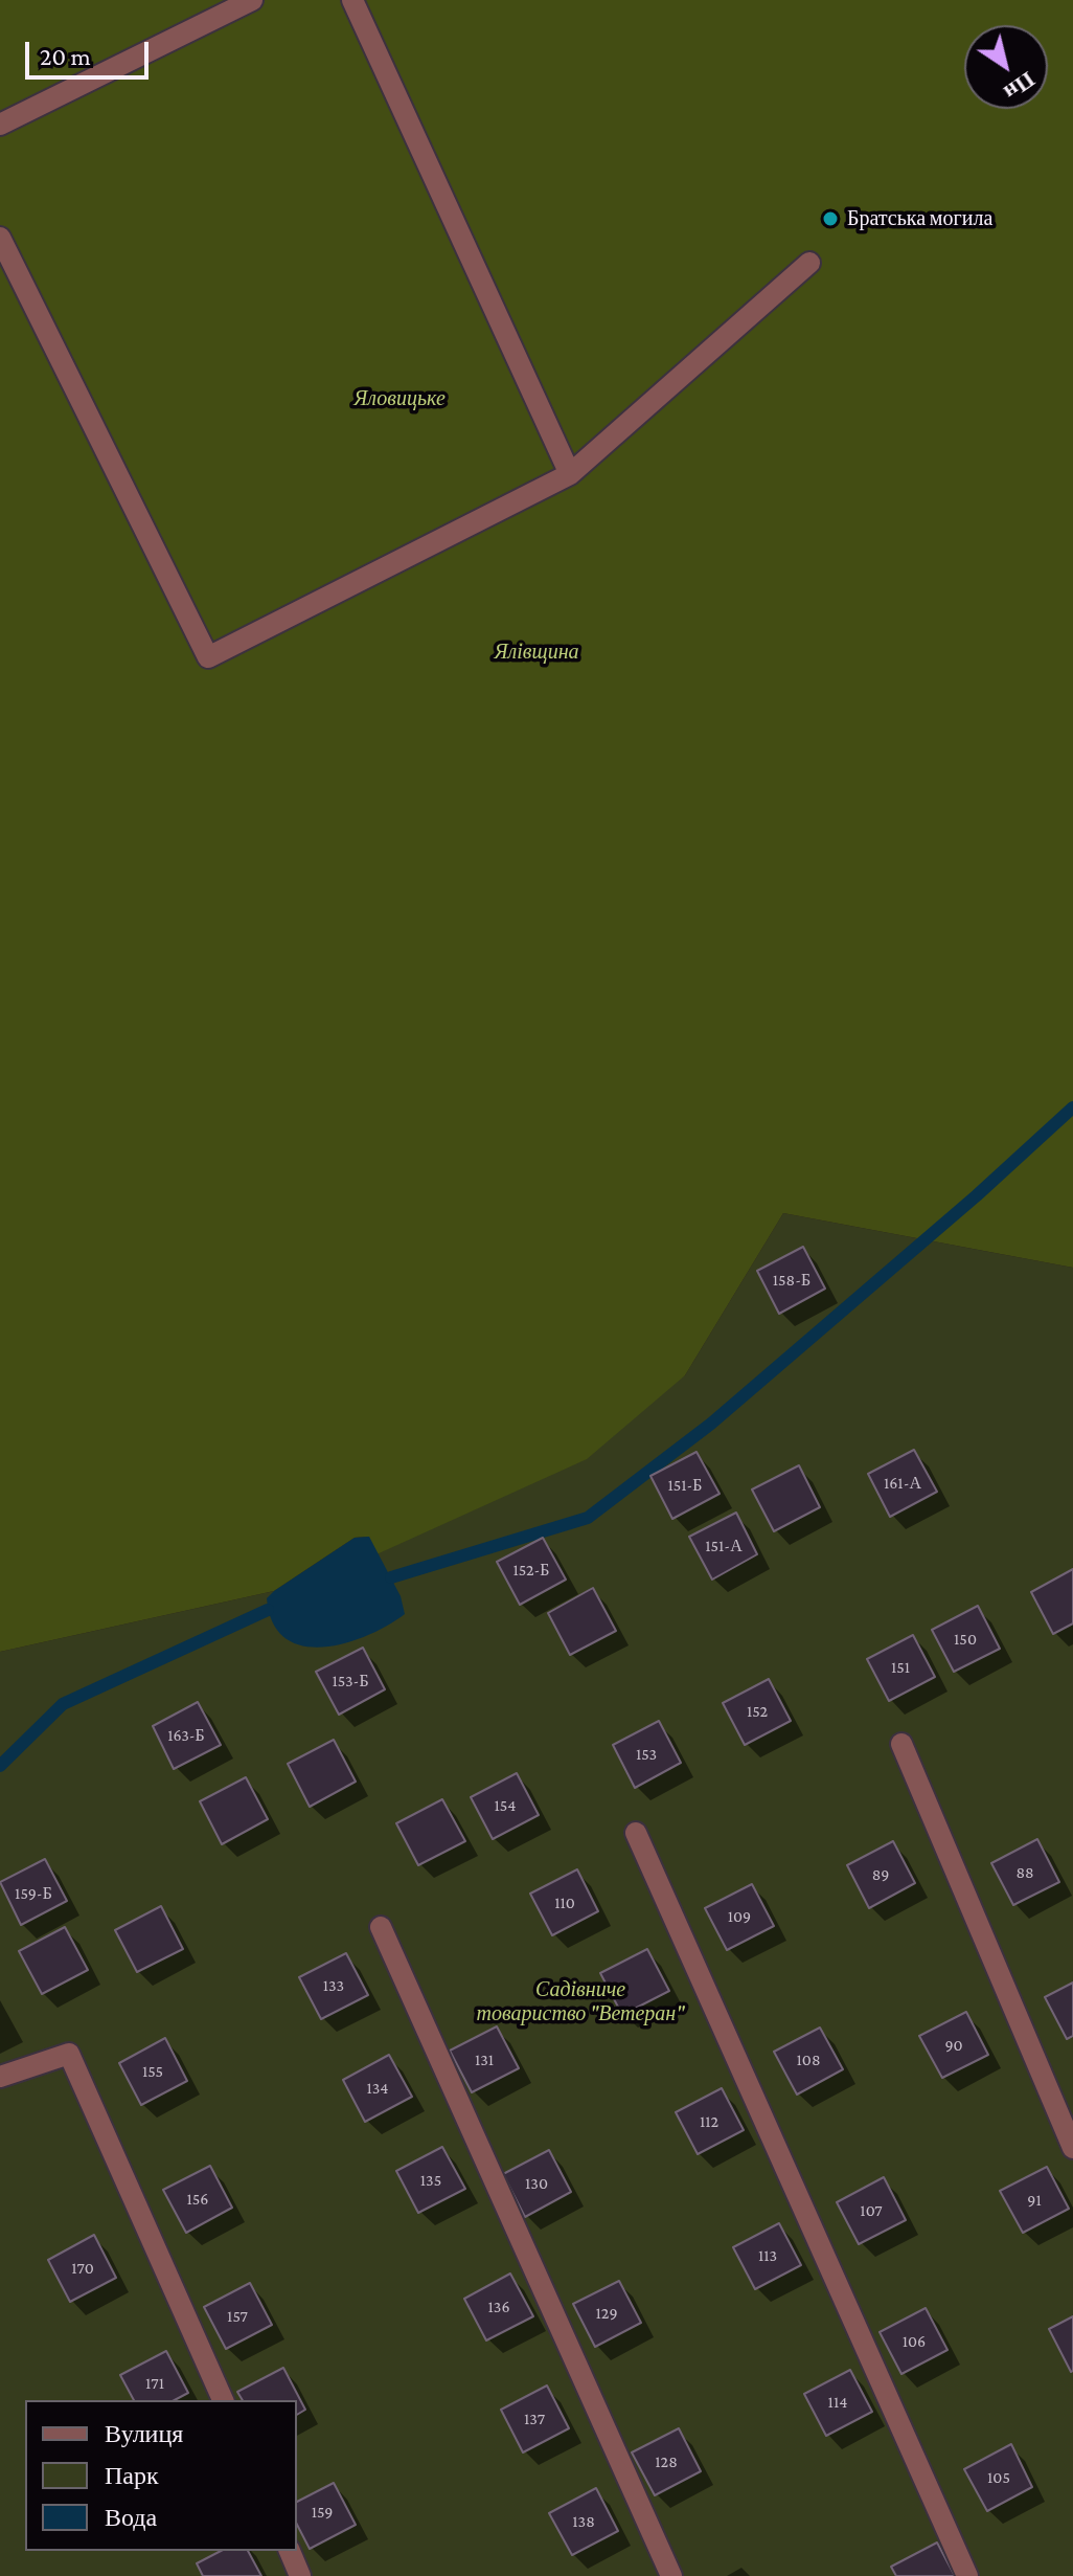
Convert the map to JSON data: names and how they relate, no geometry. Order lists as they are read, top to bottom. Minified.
{"parks":["Яловицьке","Ялівщина","Садівниче товариство \"Ветеран\""],"places":["Братська могила"],"house_numbers":["158-Б","161-А","151-Б","151-А","152-Б","150","151","153-Б","152","163-Б","153","154","88","89","159-Б","110","109","133","90","131","108","155","134","112","135","130","156","91","107","113","170","136","129","157","106","171","114","137","128","105","159","138"],"legend":["Вулиця","Парк","Вода"],"scale_bar":"20 m","north":"bottom right"}
